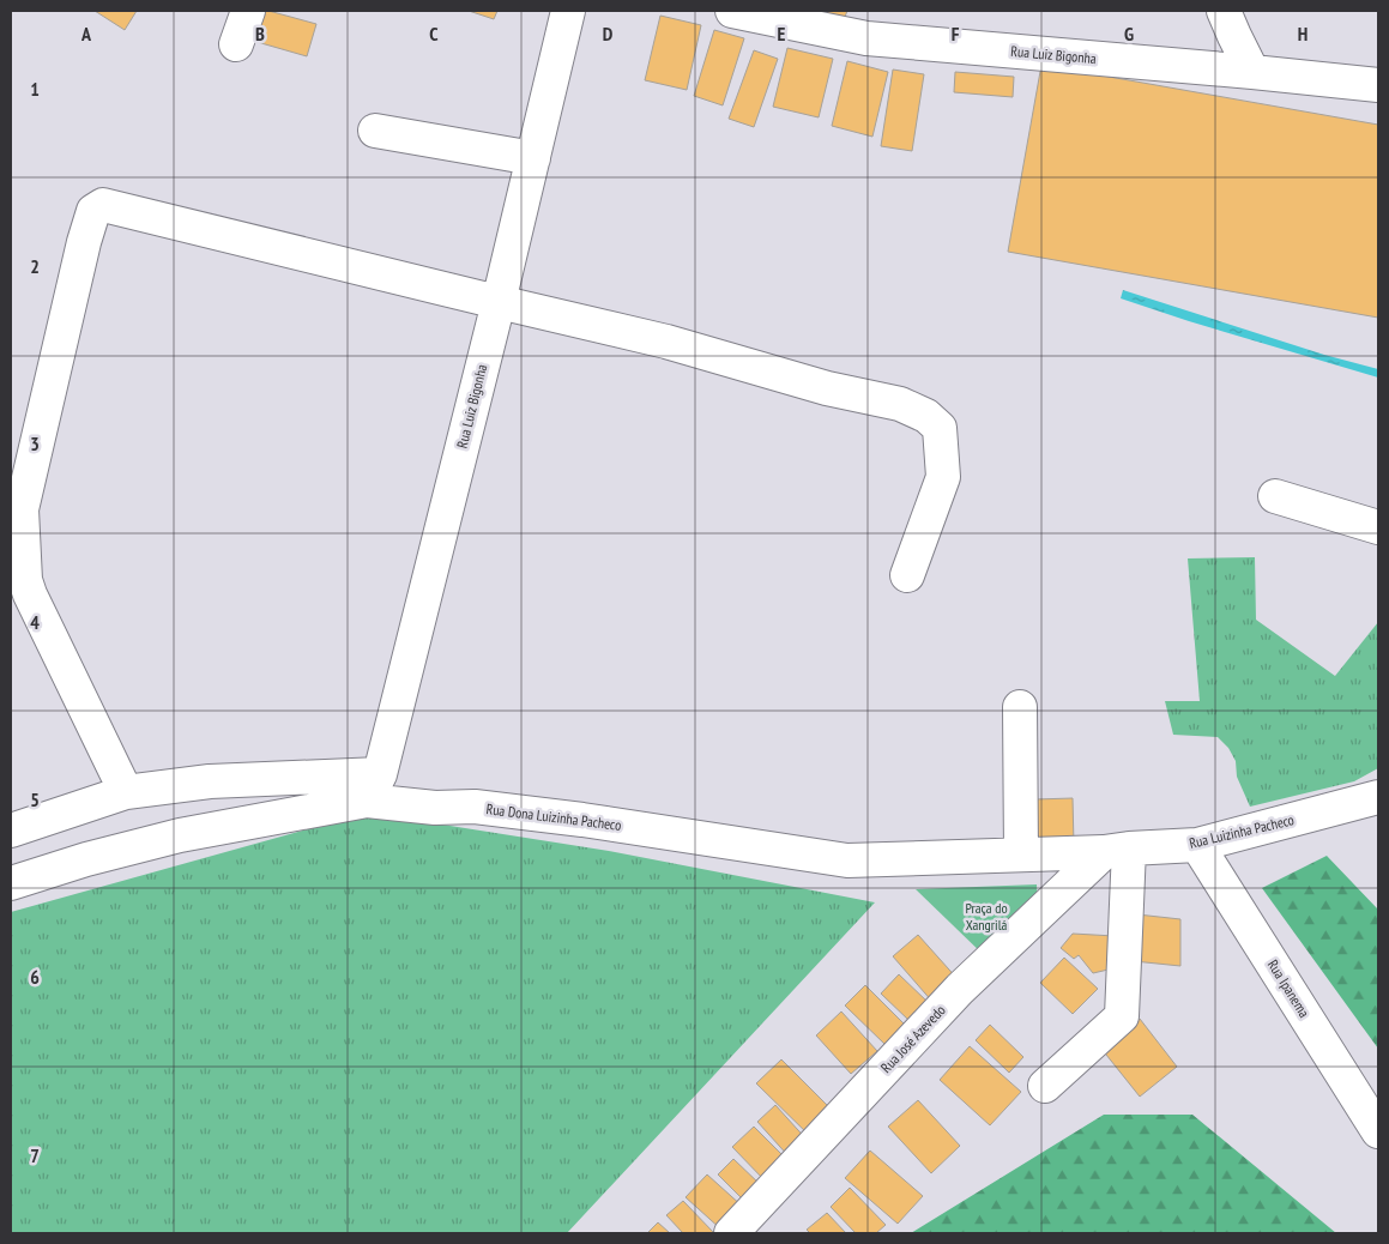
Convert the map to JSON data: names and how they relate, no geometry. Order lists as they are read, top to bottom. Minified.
{"streets":{"street":["Rua Luiz Bigonha","Rua Dona Luizinha Pacheco","Rua Luizinha Pacheco","Rua Ipanema","Rua José Azevedo"]},"crossings":[["Rua Luiz Bigonha","Rua Dona Luizinha Pacheco"],["Rua Dona Luizinha Pacheco","Rua Luizinha Pacheco"],["Rua Dona Luizinha Pacheco","Rua José Azevedo"],["Rua Luizinha Pacheco","Rua Ipanema"],["Rua Luizinha Pacheco","Rua José Azevedo"]],"parks":["Praça do Xangrilá"],"grid":{"columns":["A","B","C","D","E","F","G","H"],"rows":["1","2","3","4","5","6","7"]}}
